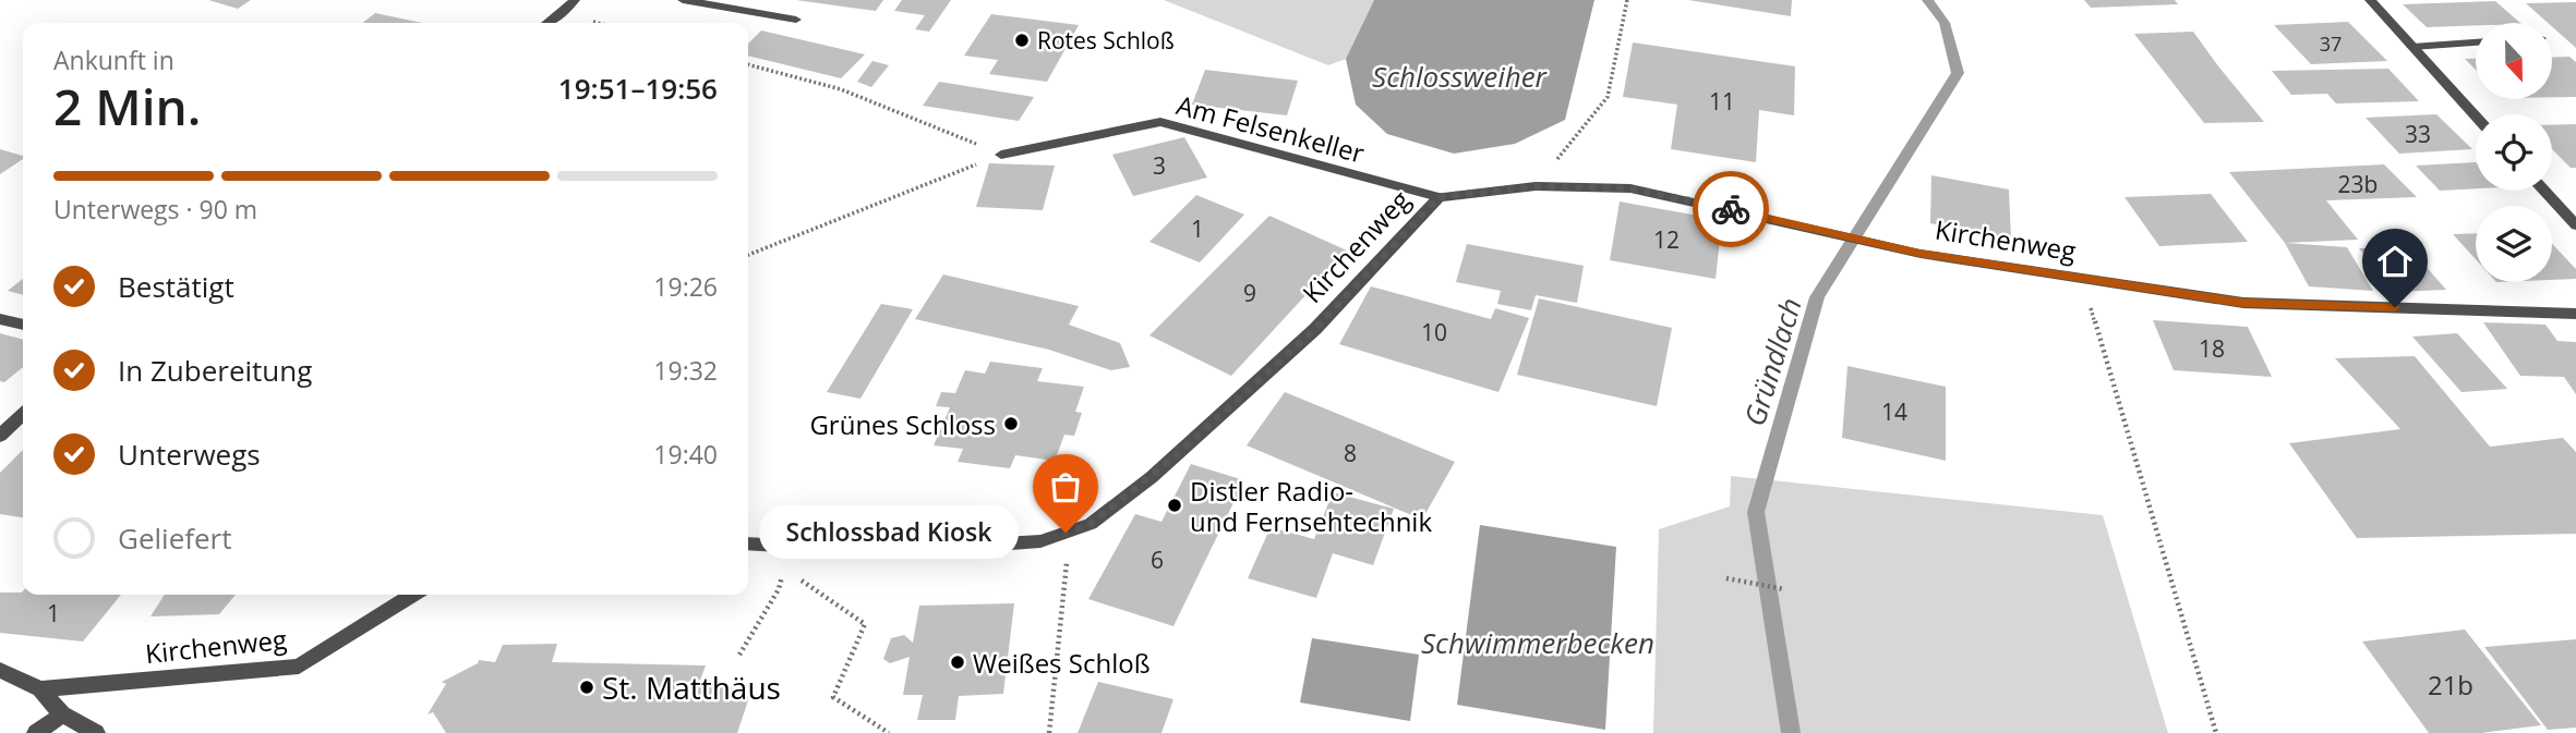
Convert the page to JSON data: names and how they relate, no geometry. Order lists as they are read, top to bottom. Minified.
{"streets":{"street":["Am Felsenkeller","Kirchenweg"]},"crossings":[["Am Felsenkeller","Kirchenweg"]],"water":["Schlossweiher","Gründlach","Schwimmerbecken"],"places":["Rotes Schloß","Grünes Schloss","Distler Radio- und Fernsehtechnik","Schlossbad Kiosk","Weißes Schloß","St. Matthäus"],"house_numbers":["37","11","33","3","23b","1","12","9","10","18","14","8","6","1","21b"],"north":"bottom","page":{"heading":["2 Min.","Ankunft in","19:51–19:56"],"bar":"Unterwegs · 90 m","list":[["Bestätigt","19:26"],["In Zubereitung","19:32"],["Unterwegs","19:40"],"Geliefert"],"bubble":"Schlossbad Kiosk"}}
